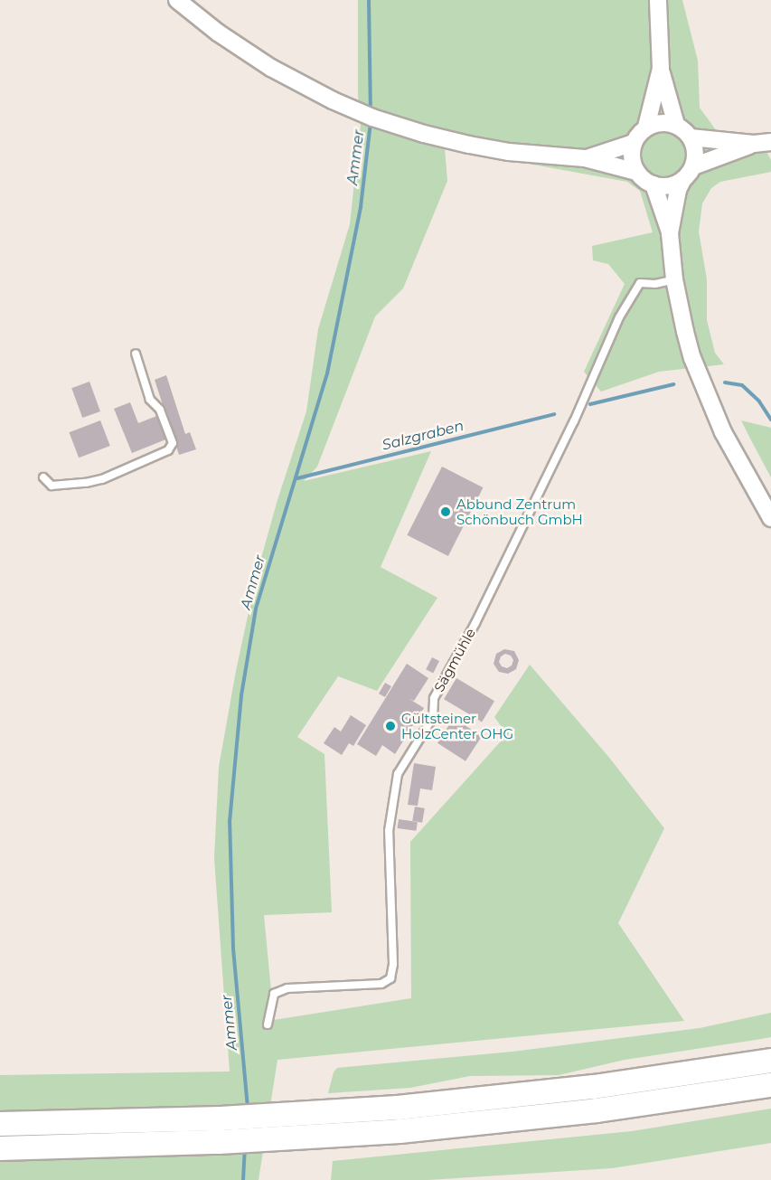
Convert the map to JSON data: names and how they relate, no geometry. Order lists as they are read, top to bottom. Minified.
{"streets":{"lane":["Sägmühle"]},"water":["Ammer","Salzgraben"],"places":["Abbund Zentrum Schönbuch GmbH","Gültsteiner HolzCenter OHG"]}
